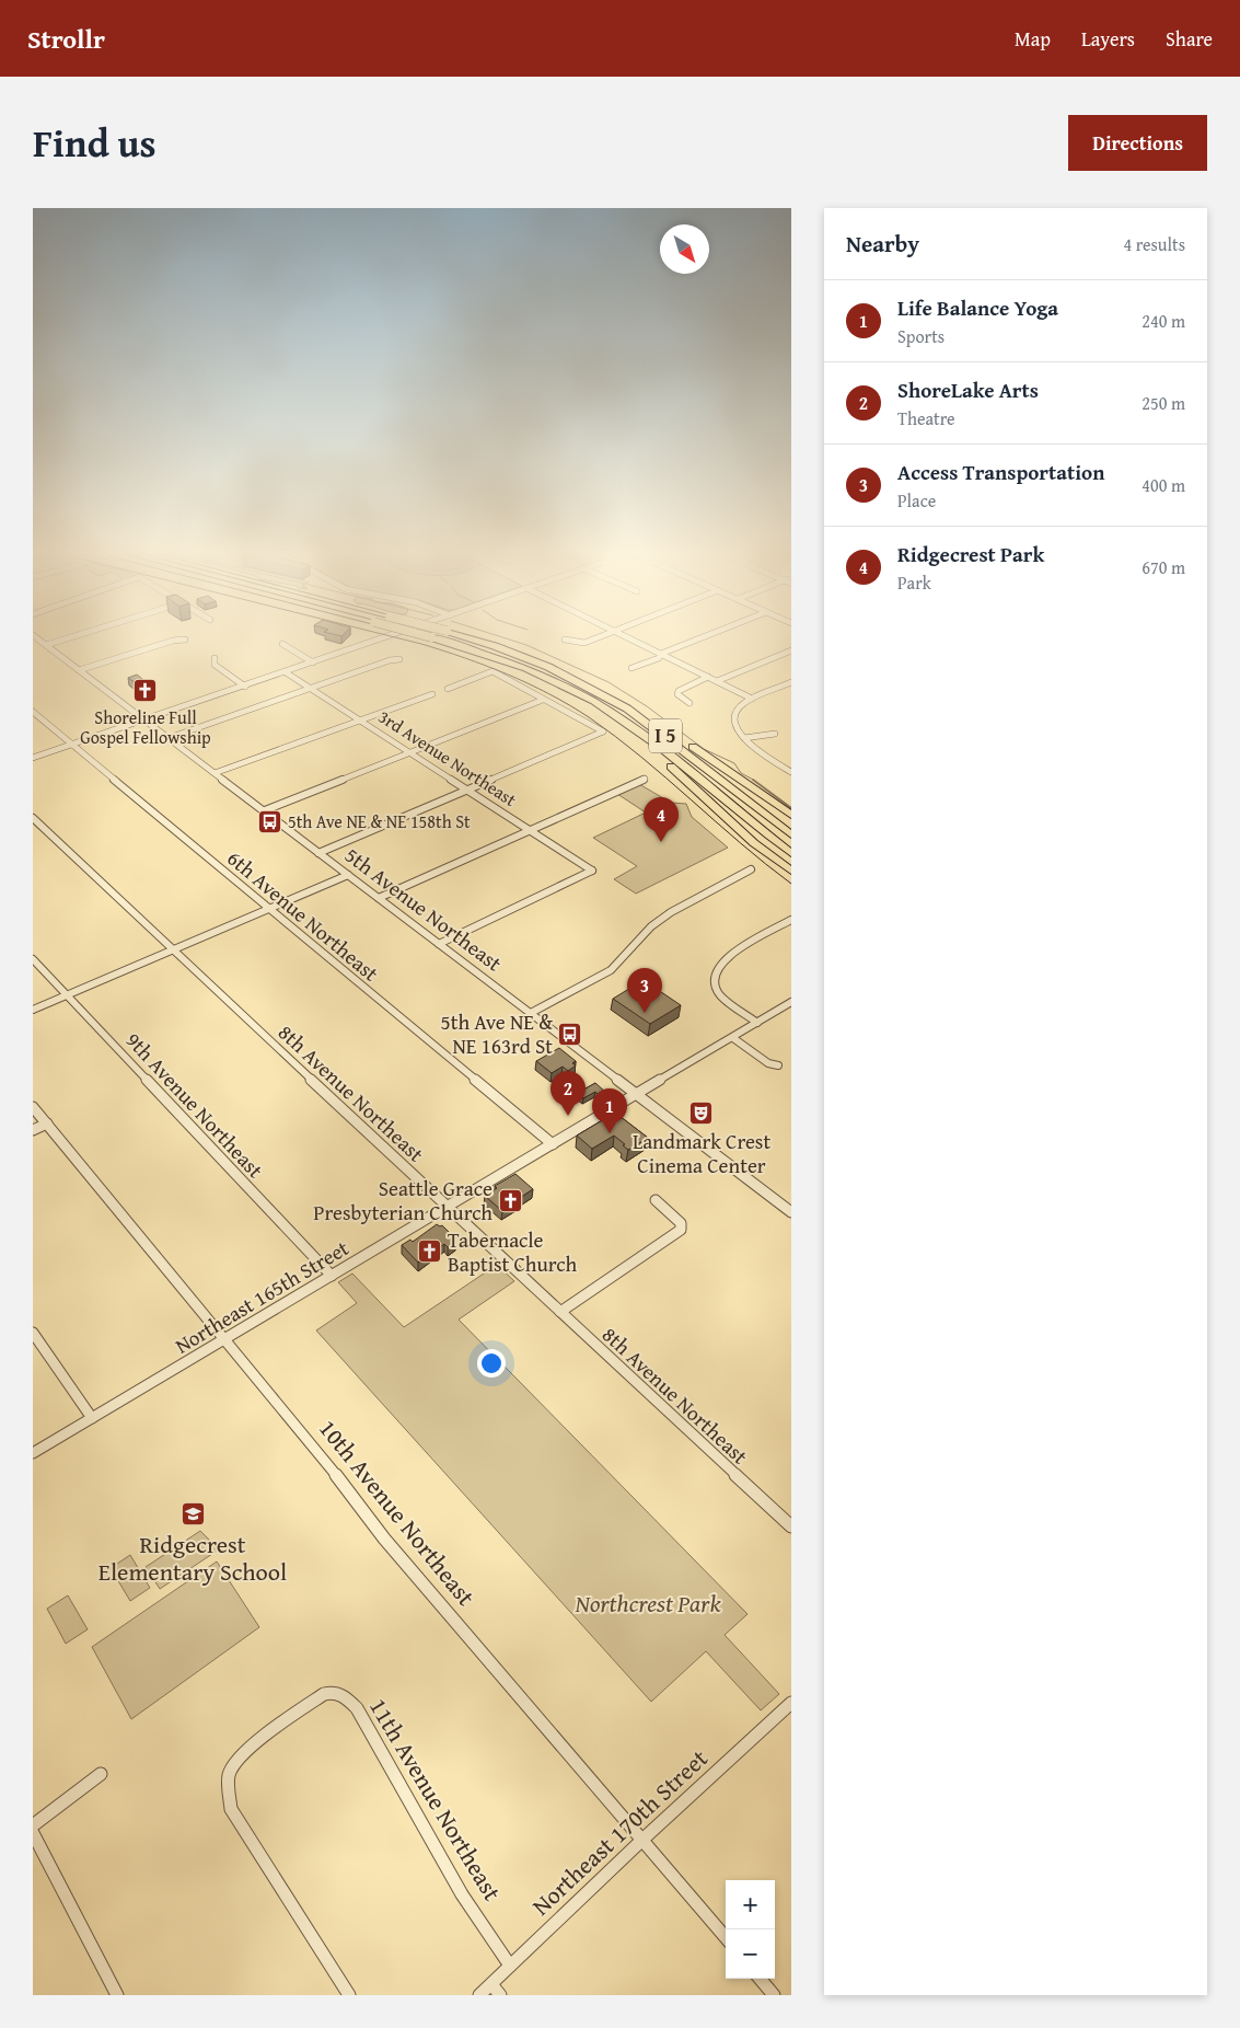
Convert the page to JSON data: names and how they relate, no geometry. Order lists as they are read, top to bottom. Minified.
{"streets":{"highway":["I 5"],"street":["3rd Avenue Northeast","5th Avenue Northeast","6th Avenue Northeast","8th Avenue Northeast","9th Avenue Northeast","Northeast 165th Street","10th Avenue Northeast","11th Avenue Northeast","Northeast 170th Street"]},"crossings":[["3rd Avenue Northeast","5th Avenue Northeast"],["5th Avenue Northeast","Northeast 165th Street"],["6th Avenue Northeast","Northeast 165th Street"],["8th Avenue Northeast","Northeast 165th Street"],["9th Avenue Northeast","Northeast 165th Street"],["Northeast 165th Street","10th Avenue Northeast"],["10th Avenue Northeast","Northeast 170th Street"],["11th Avenue Northeast","Northeast 170th Street"]],"parks":["Northcrest Park"],"places":{"church":["Shoreline Full Gospel Fellowship","Seattle Grace Presbyterian Church","Tabernacle Baptist Church"],"bus stop":["5th Ave NE & NE 158th St","5th Ave NE & NE 163rd St"],"theatre":["Landmark Crest Cinema Center"],"school or university":["Ridgecrest Elementary School"]},"north":"bottom right","page":{"header":"Strollr","nav":["Map","Layers","Share"],"title":"Find us","buttons":"Directions","heading":["Nearby","4 results"],"list":[{"mark":"1","name":"Life Balance Yoga","note":"Sports","value":"240 m"},{"mark":"2","name":"ShoreLake Arts","note":"Theatre","value":"250 m"},{"mark":"3","name":"Access Transportation","note":"Place","value":"400 m"},{"mark":"4","name":"Ridgecrest Park","note":"Park","value":"670 m"}],"pins":["4","3","2","1"],"map_buttons":["+","−"]}}
